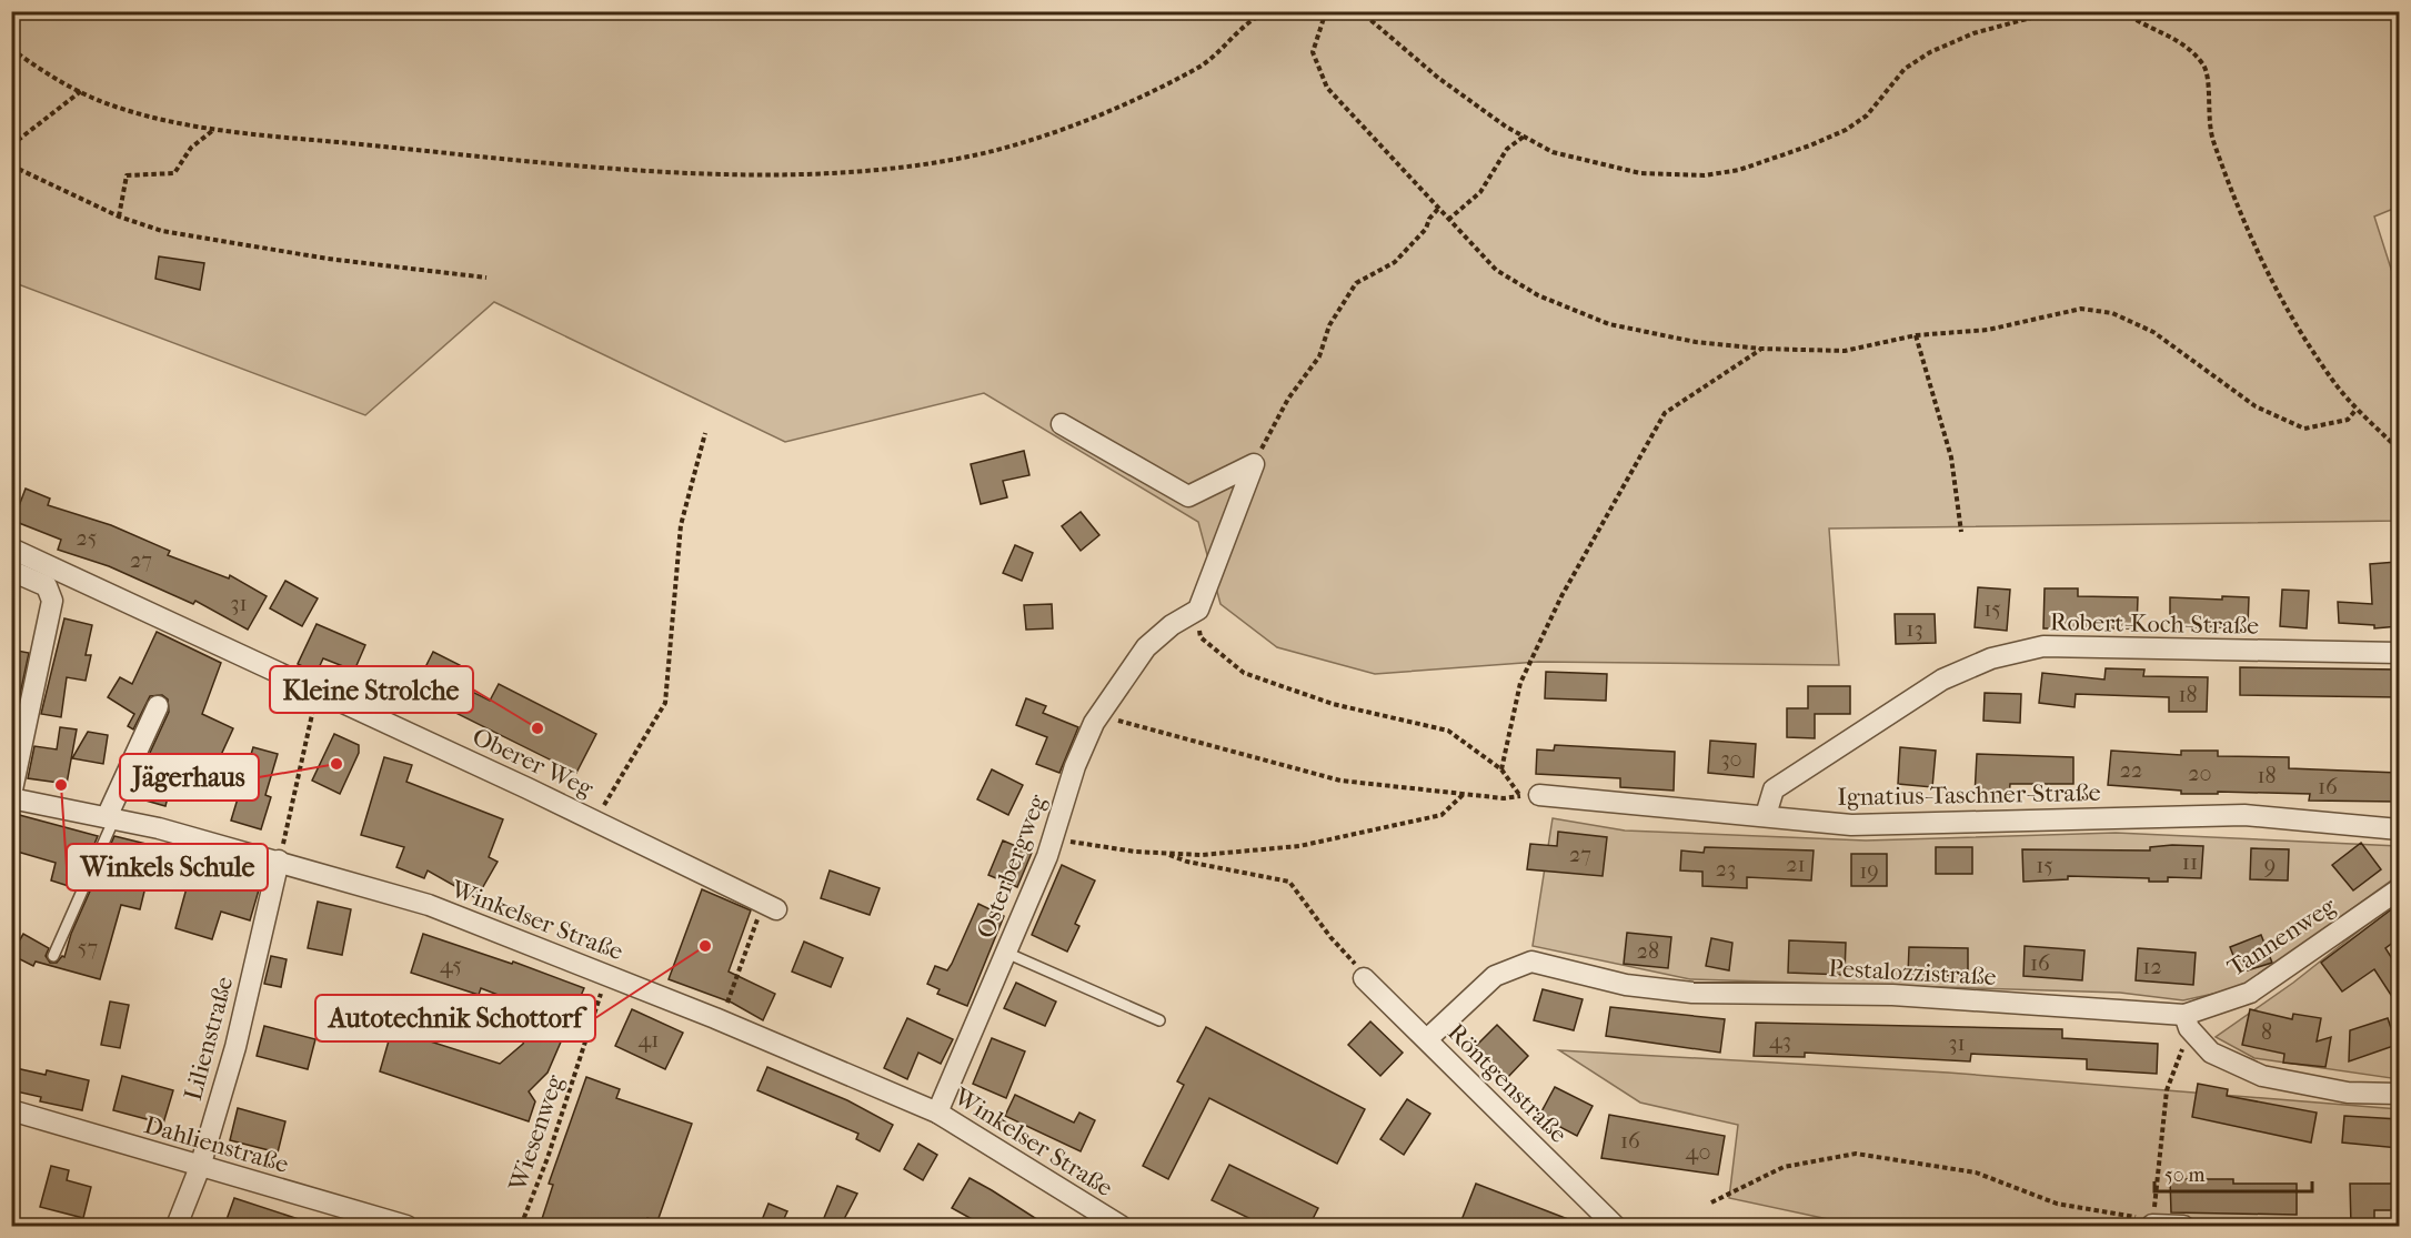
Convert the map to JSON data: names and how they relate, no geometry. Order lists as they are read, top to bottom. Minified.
{"streets":{"street":["Robert-Koch-Straße","Oberer Weg","Ignatius-Taschner-Straße","Osterbergweg","Winkelser Straße","Tannenweg","Pestalozzistraße","Lilienstraße","Röntgenstraße","Dahlienstraße"],"path":["Wiesenweg"]},"crossings":[["Robert-Koch-Straße","Ignatius-Taschner-Straße"],["Osterbergweg","Winkelser Straße"],["Winkelser Straße","Lilienstraße"],["Winkelser Straße","Wiesenweg"],["Tannenweg","Pestalozzistraße"],["Pestalozzistraße","Röntgenstraße"],["Lilienstraße","Dahlienstraße"]],"places":["Kleine Strolche","Jägerhaus","Winkels Schule","Autotechnik Schottorf"],"house_numbers":["25","27","31","15","13","18","30","22","20","18","16","27","11","21","15","9","23","19","57","28","16","45","12","8","41","43","31","16","40"],"scale_bar":"50 m"}
